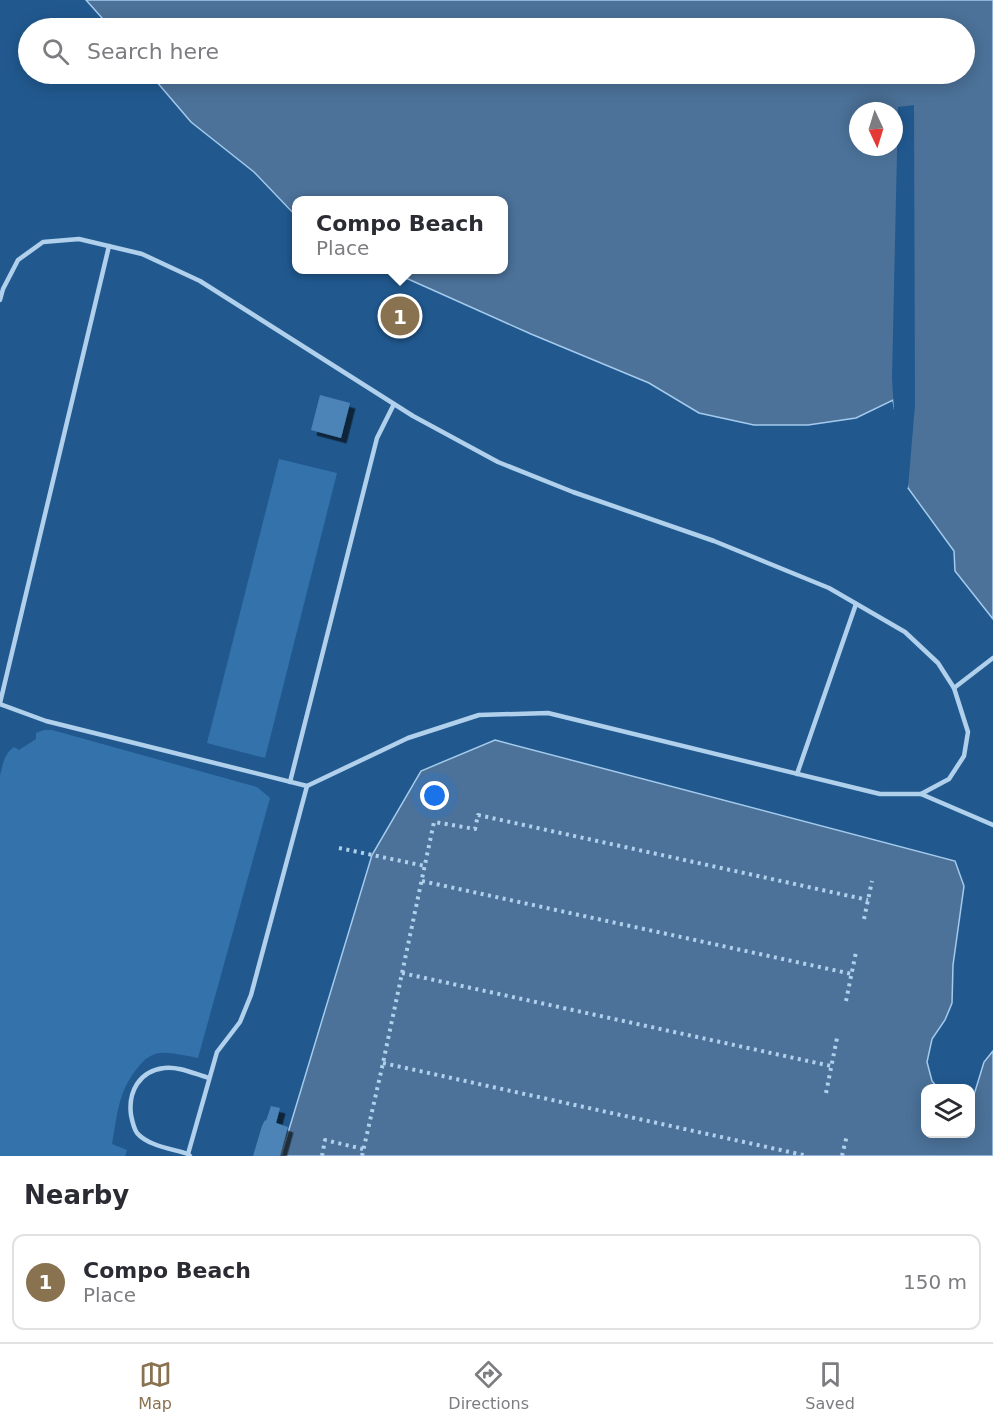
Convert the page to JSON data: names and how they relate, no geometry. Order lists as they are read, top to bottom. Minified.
{"north":"bottom","page":{"search":"Search here","popup":["Compo Beach","Place"],"pins":"1","heading":"Nearby","list":[{"mark":"1","name":"Compo Beach","note":"Place","value":"150 m"}],"nav":["Map","Directions","Saved"]}}
